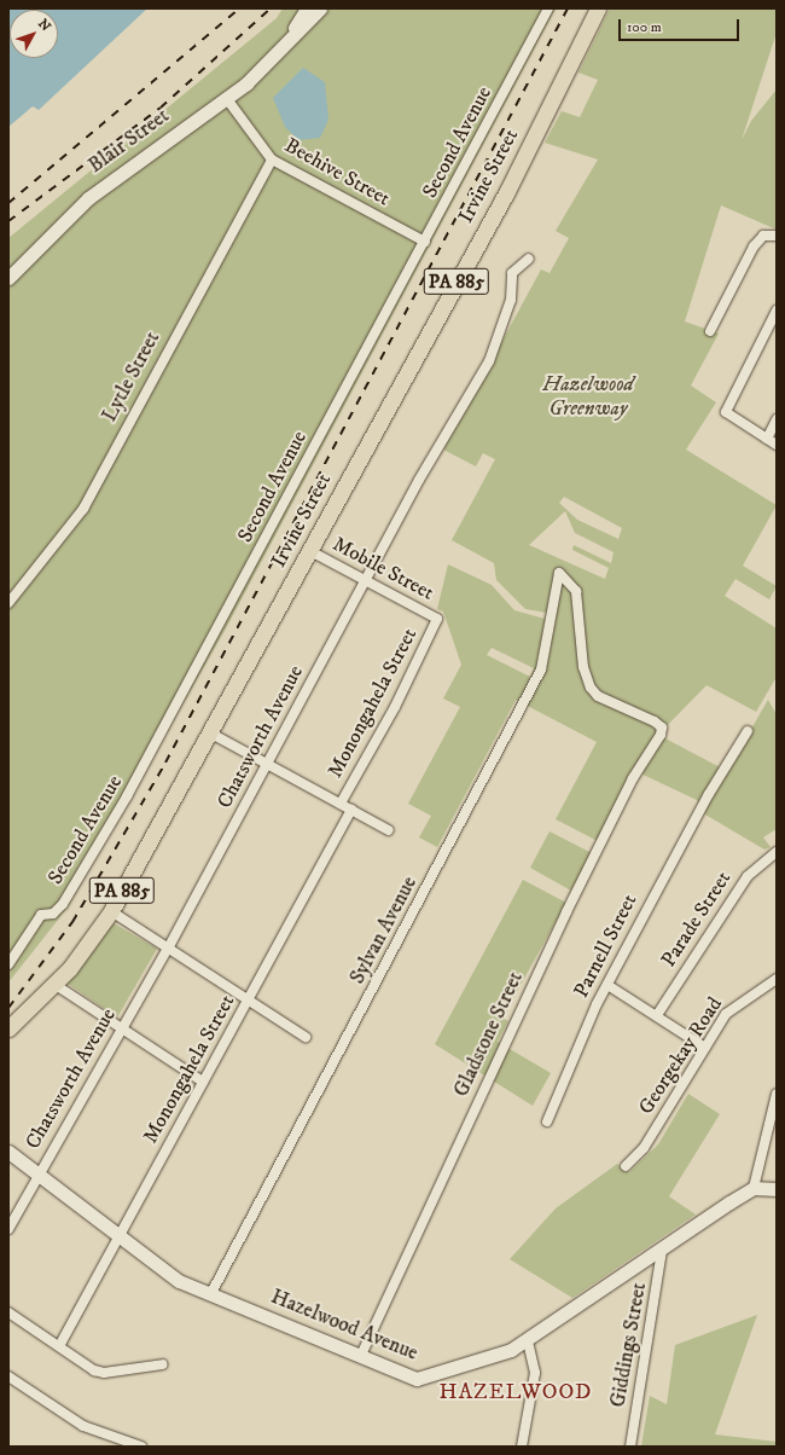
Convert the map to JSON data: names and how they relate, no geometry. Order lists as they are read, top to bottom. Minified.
{"streets":{"main road":["Blair Street","Irvine Street","PA 885","Hazelwood Avenue"],"street":["Second Avenue","Beehive Street","Lytle Street","Mobile Street","Monongahela Street","Chatsworth Avenue","Parade Street","Sylvan Avenue","Parnell Street","Gladstone Street","Georgekay Road","Giddings Street"]},"crossings":[["Blair Street","Beehive Street"],["Second Avenue","Beehive Street"],["Beehive Street","Lytle Street"],["Irvine Street","Mobile Street"],["Mobile Street","Monongahela Street"],["Mobile Street","Chatsworth Avenue"],["Monongahela Street","Hazelwood Avenue"],["Chatsworth Avenue","Hazelwood Avenue"],["Sylvan Avenue","Gladstone Street"],["Sylvan Avenue","Hazelwood Avenue"],["Gladstone Street","Hazelwood Avenue"],["Hazelwood Avenue","Giddings Street"]],"districts":["HAZELWOOD"],"parks":["Hazelwood Greenway"],"scale_bar":"100 m","north":"top right"}
